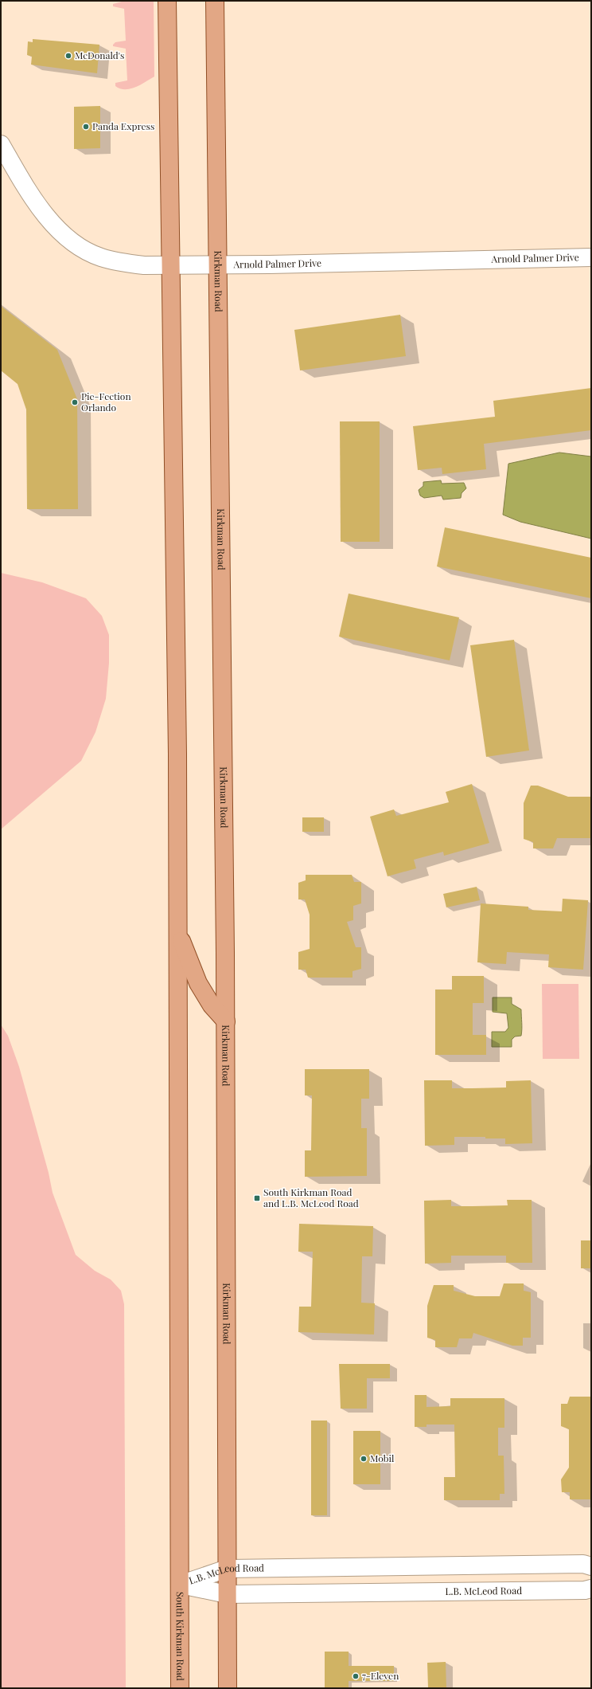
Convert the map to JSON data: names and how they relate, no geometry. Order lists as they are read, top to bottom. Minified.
{"streets":{"main road":["Kirkman Road","South Kirkman Road"],"street":["Arnold Palmer Drive","L.B. McLeod Road"]},"crossings":[["Arnold Palmer Drive","Kirkman Road"],["Kirkman Road","L.B. McLeod Road"],["L.B. McLeod Road","South Kirkman Road"]],"places":{"other":["McDonald's","Panda Express","Pie-Fection Orlando","Mobil","7-Eleven"],"transit":["South Kirkman Road and L.B. McLeod Road"]}}
